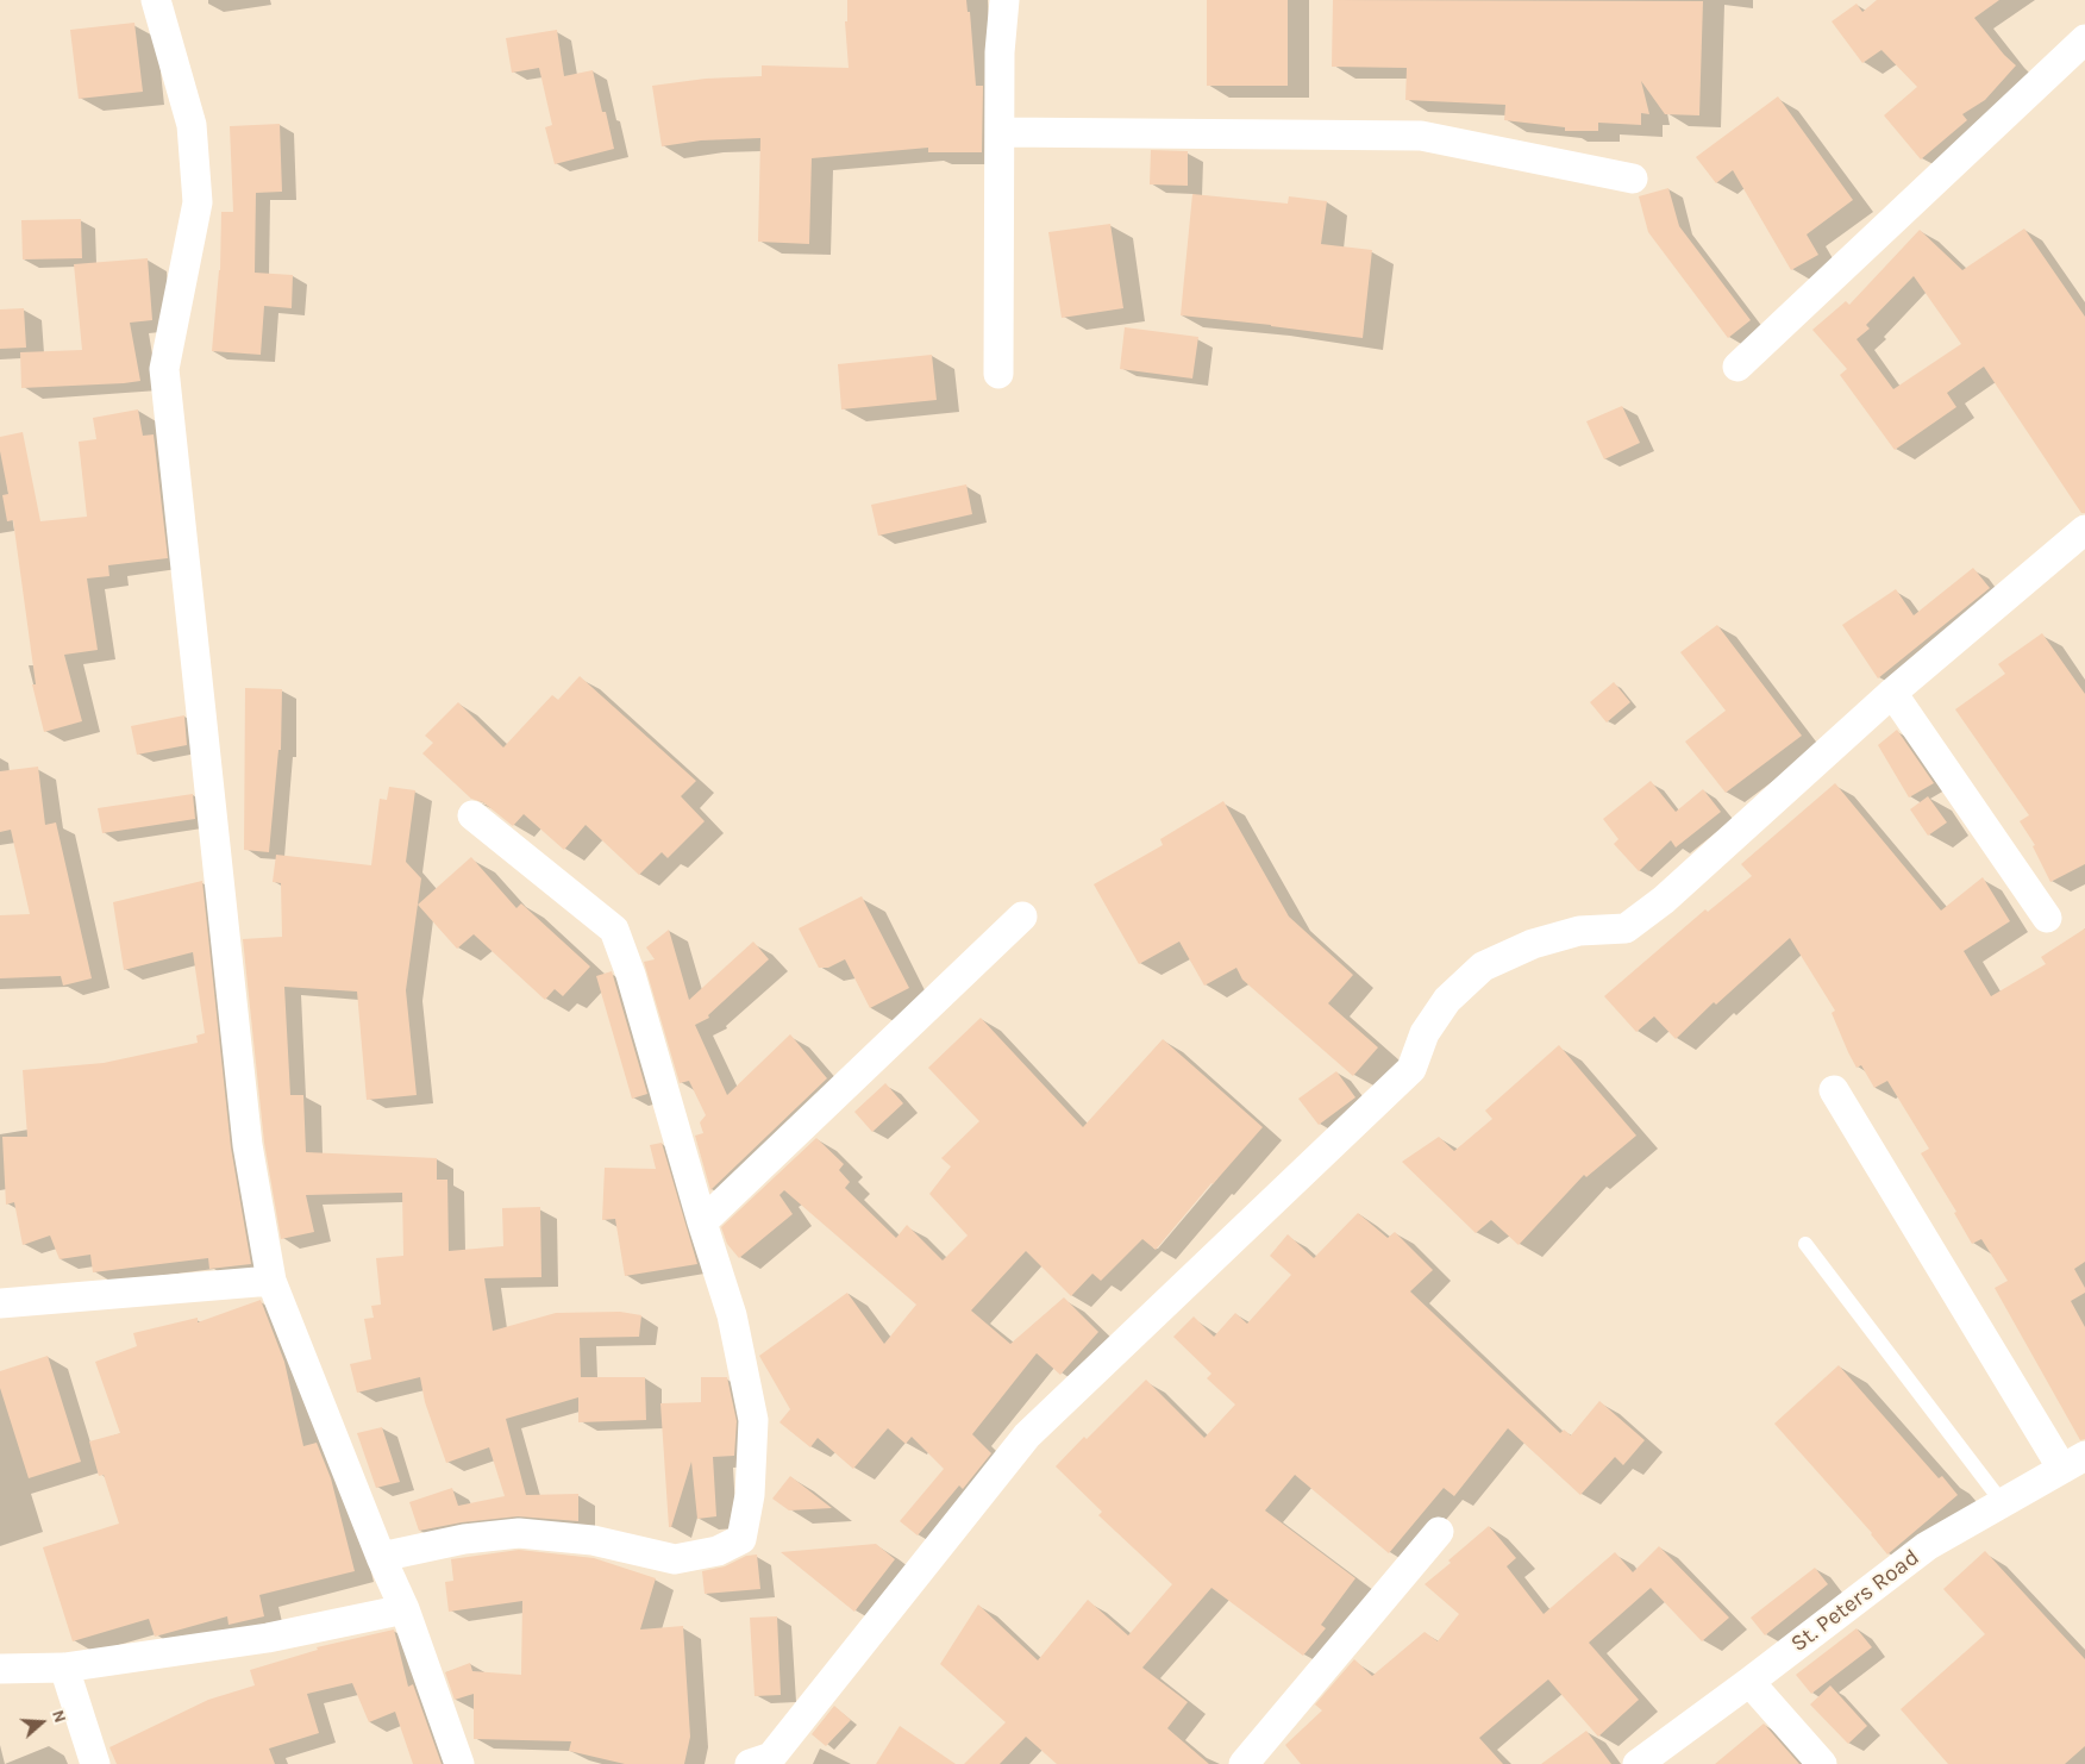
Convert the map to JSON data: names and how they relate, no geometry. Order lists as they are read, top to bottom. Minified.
{"streets":{"street":["St. Peters Road"]},"north":"right"}
